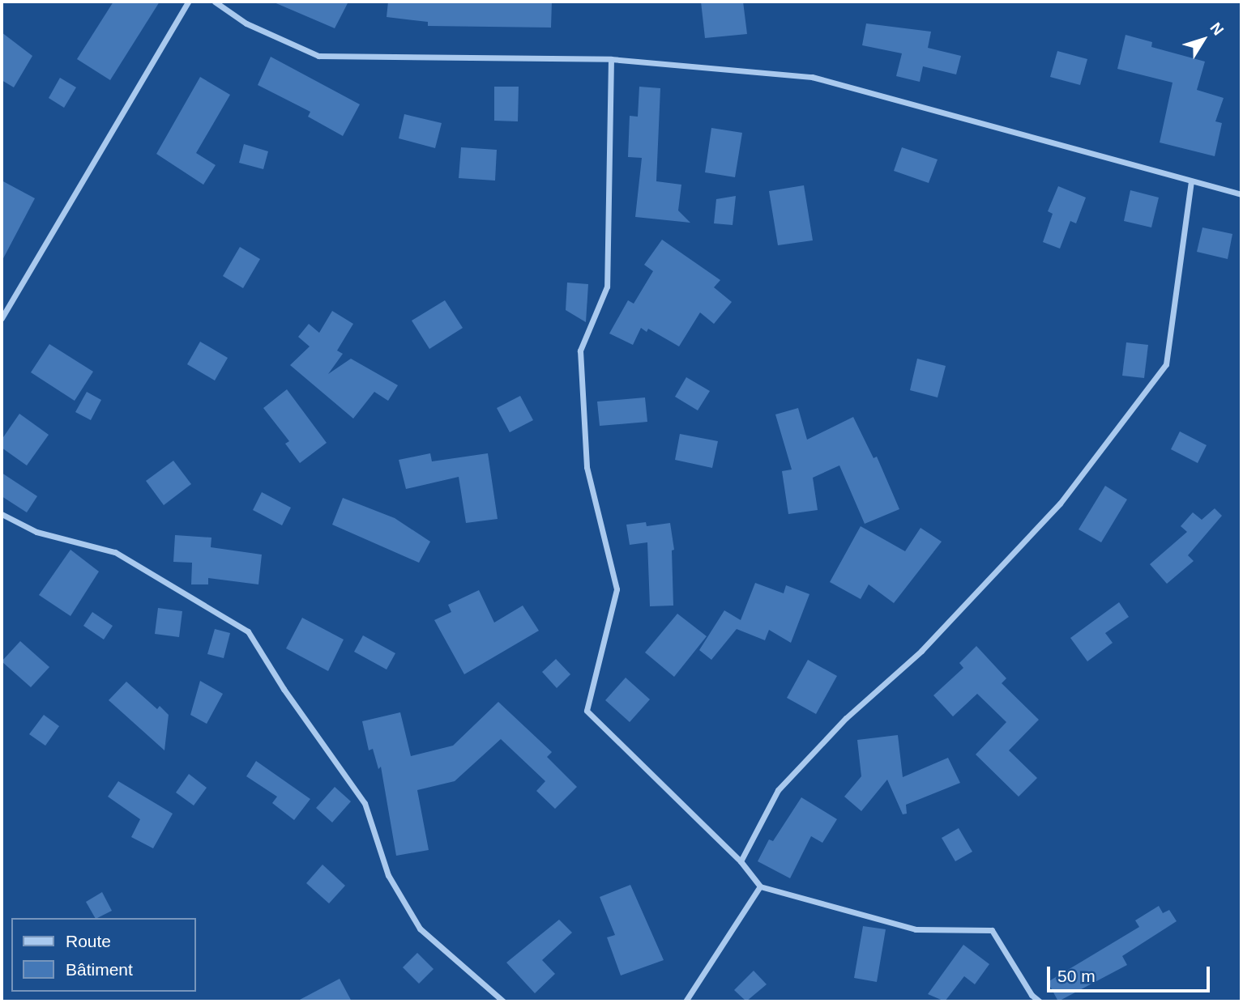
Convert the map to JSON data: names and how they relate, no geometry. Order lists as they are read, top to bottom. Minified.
{"legend":["Route","Bâtiment"],"scale_bar":"50 m","north":"top right"}
